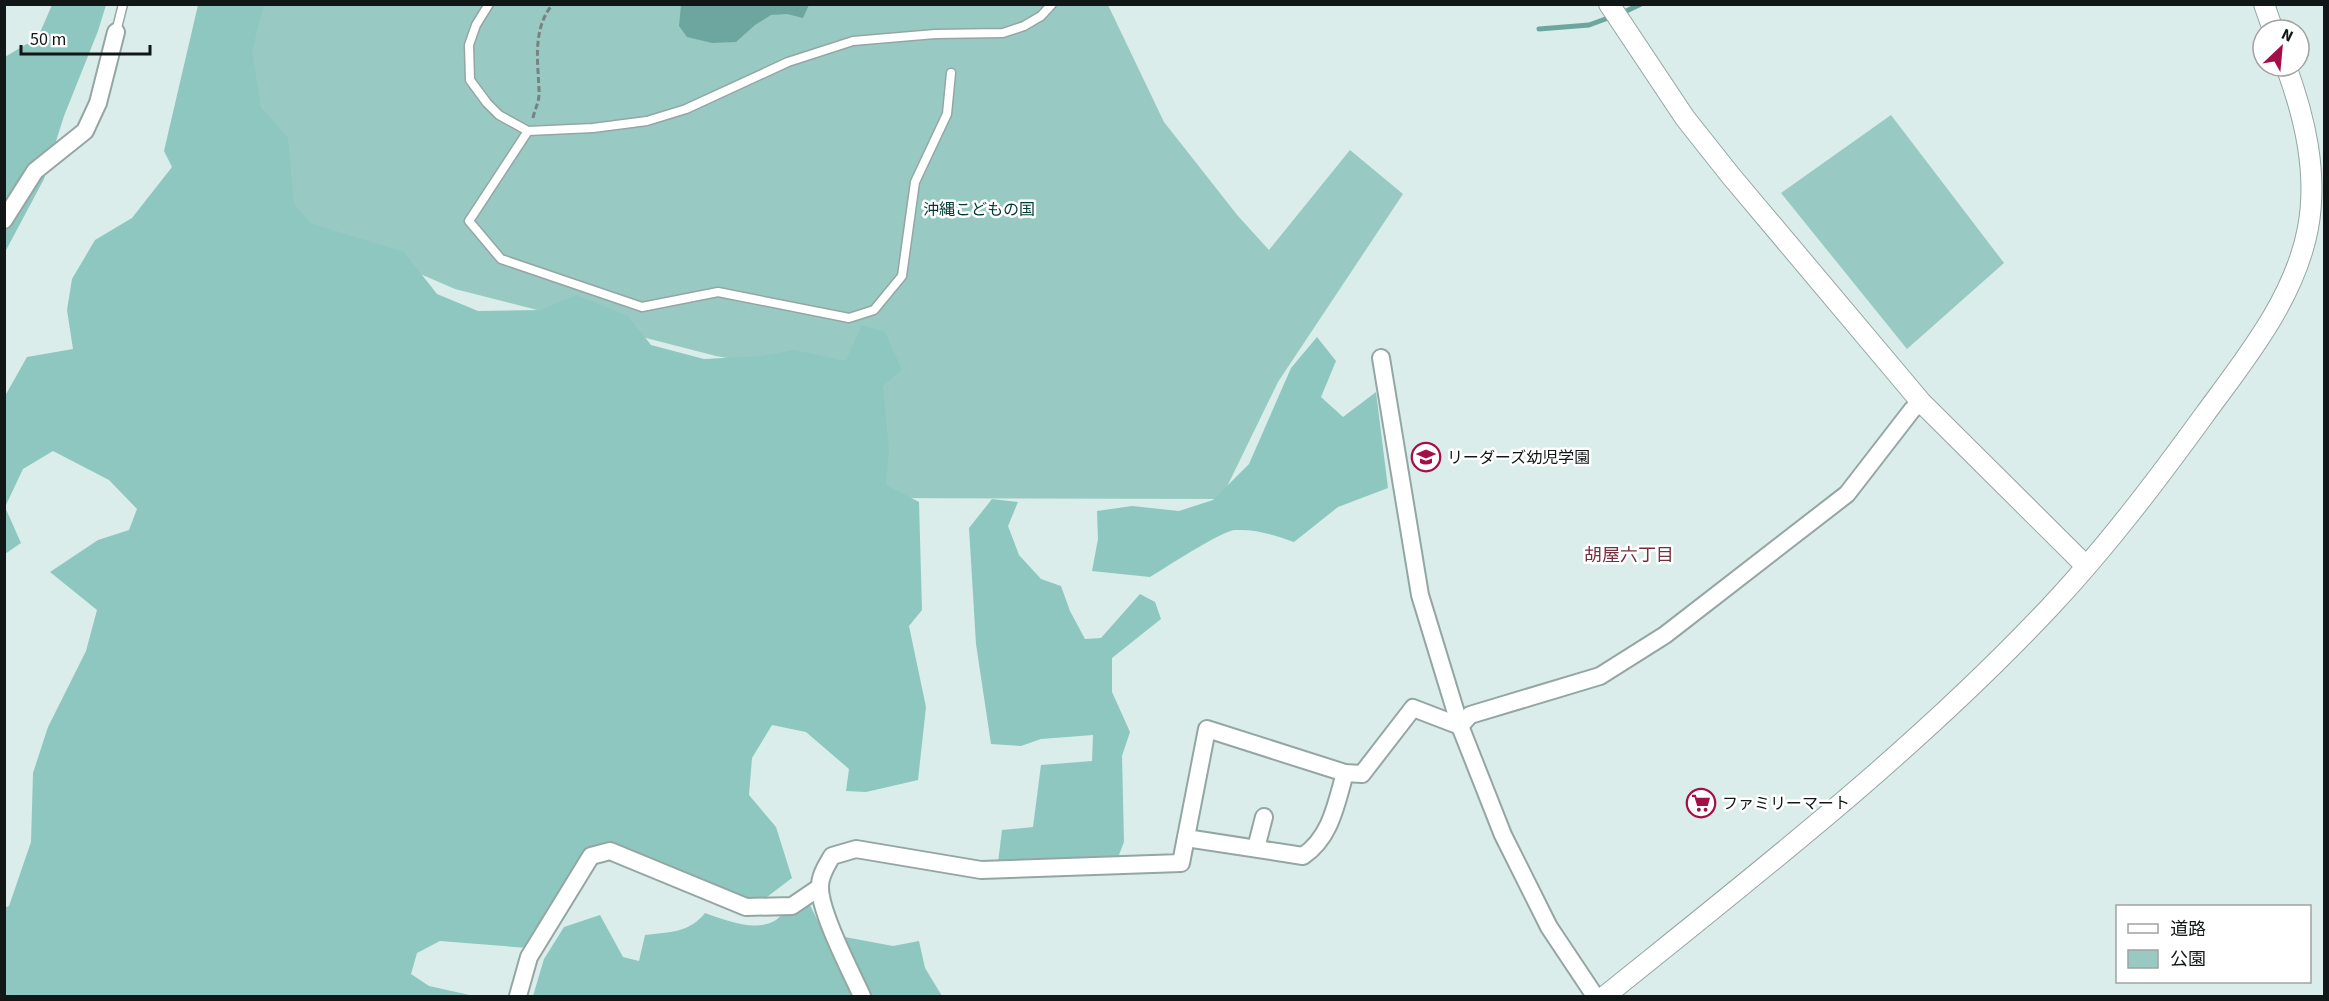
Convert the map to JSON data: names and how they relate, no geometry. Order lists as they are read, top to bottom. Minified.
{"districts":["胡屋六丁目"],"parks":["沖縄こどもの国"],"places":{"school or university":["リーダーズ幼児学園"],"supermarket":["ファミリーマート"]},"legend":["道路","公園"],"scale_bar":"50 m","north":"top right"}
